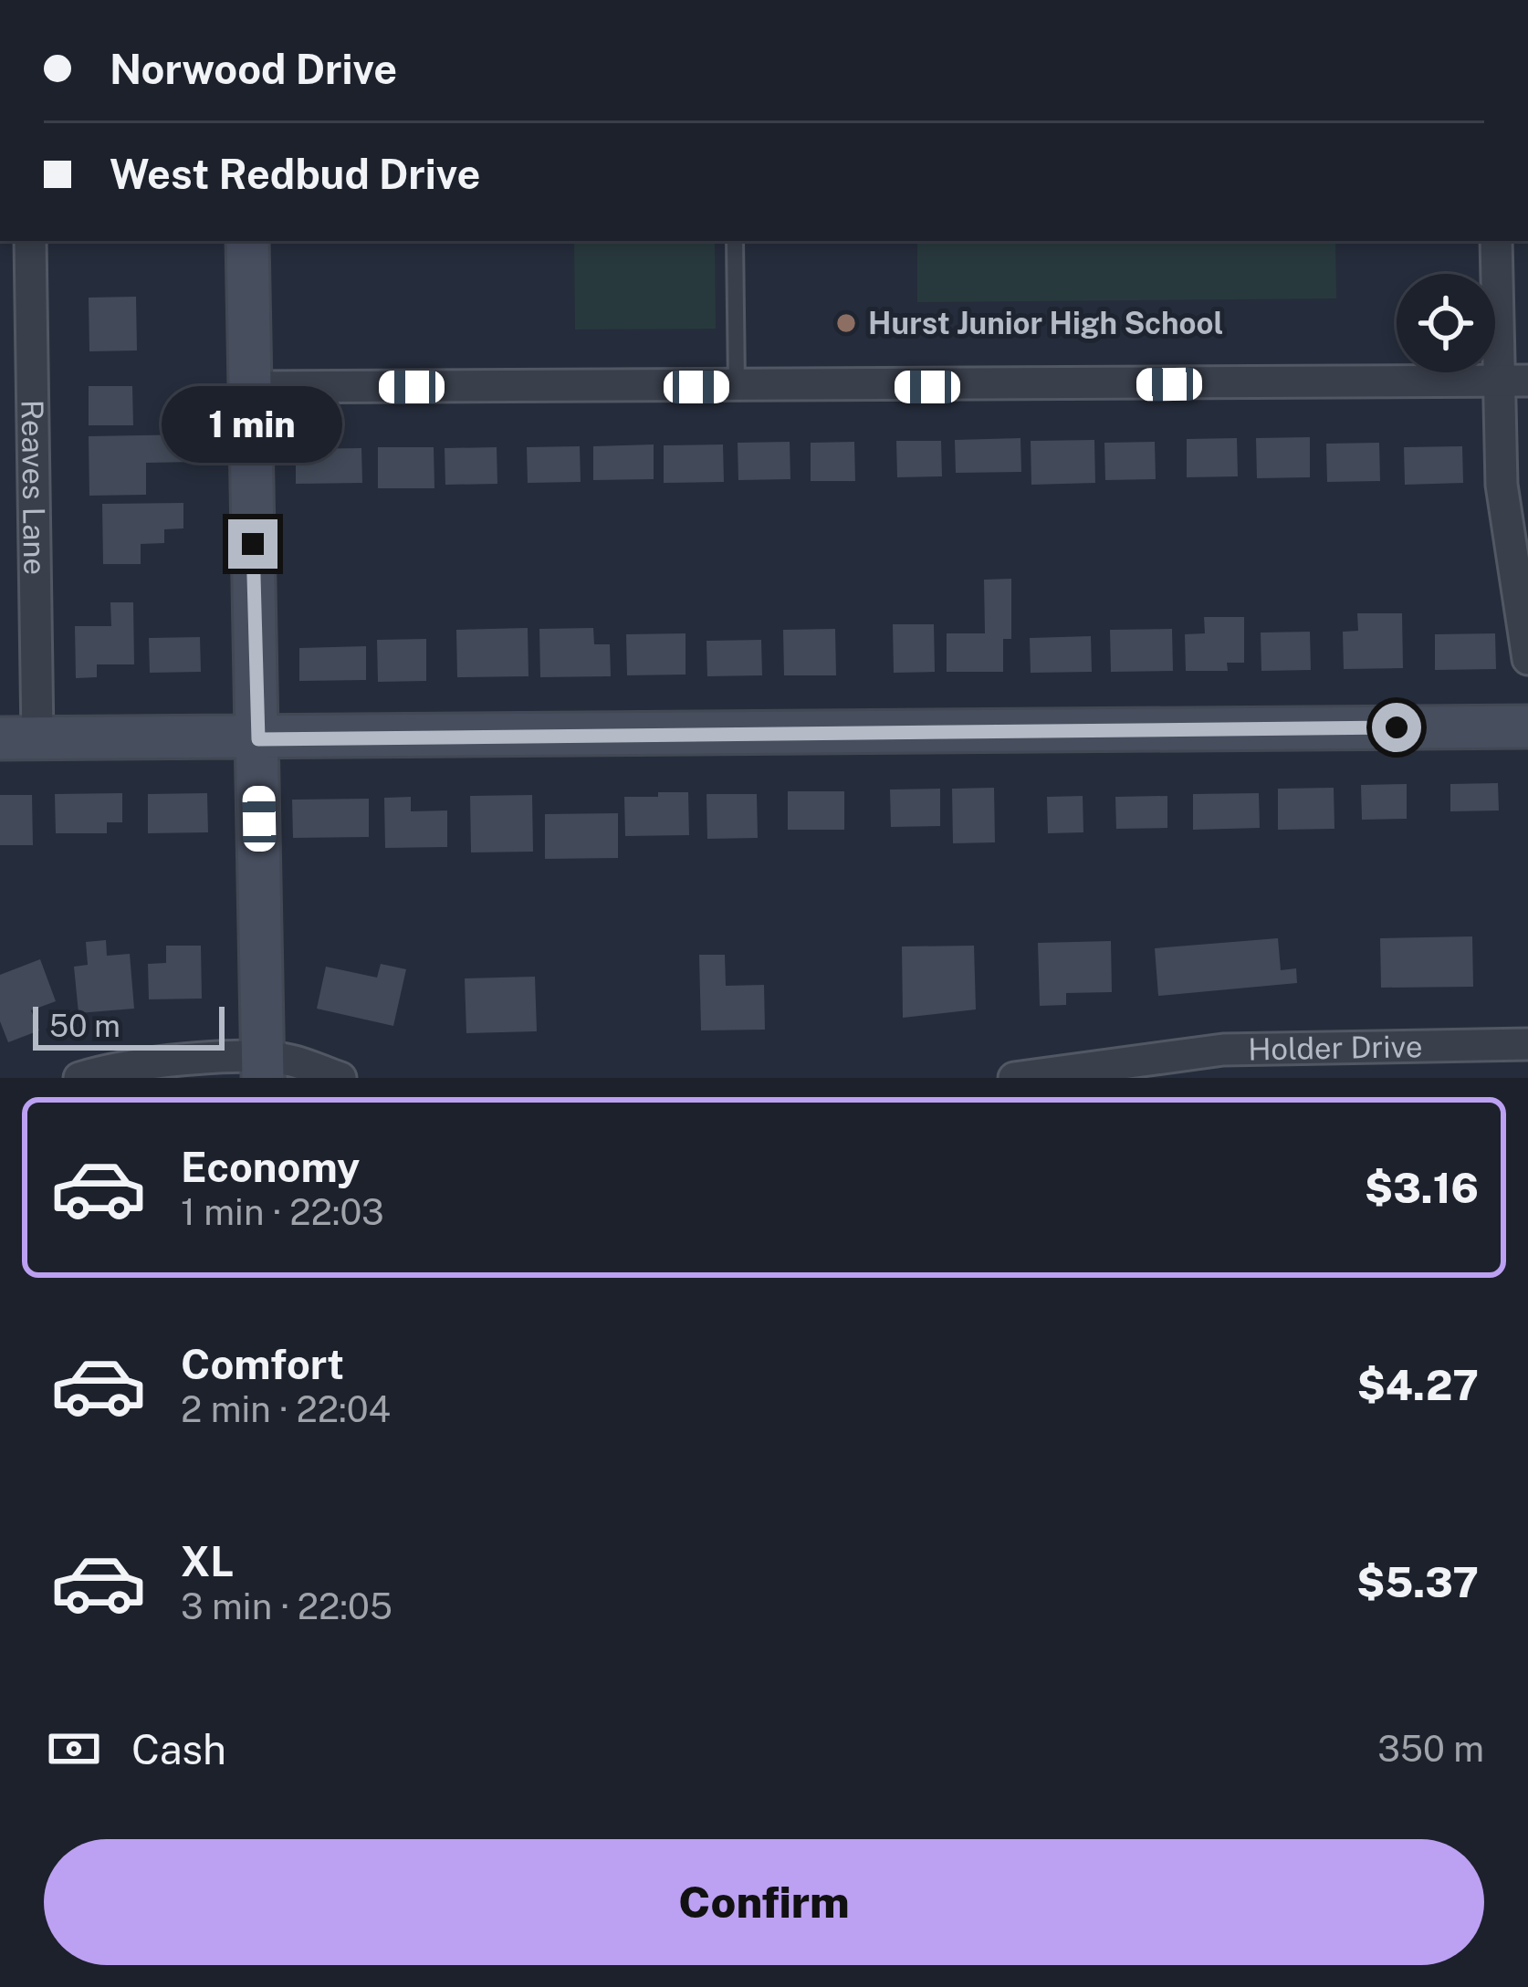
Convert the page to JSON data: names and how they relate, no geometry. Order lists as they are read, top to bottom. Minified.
{"streets":{"street":["Reaves Lane","Holder Drive"]},"places":["Hurst Junior High School"],"scale_bar":"50 m","page":{"banner":["Norwood Drive","West Redbud Drive"],"bubble":"1 min","scale":"50 m","list":[{"name":"Economy","note":"1 min · 22:03","value":"$3.16"},{"name":"Comfort","note":"2 min · 22:04","value":"$4.27"},{"name":"XL","note":"3 min · 22:05","value":"$5.37"}],"pay":["Cash","350 m"],"buttons":"Confirm"}}
